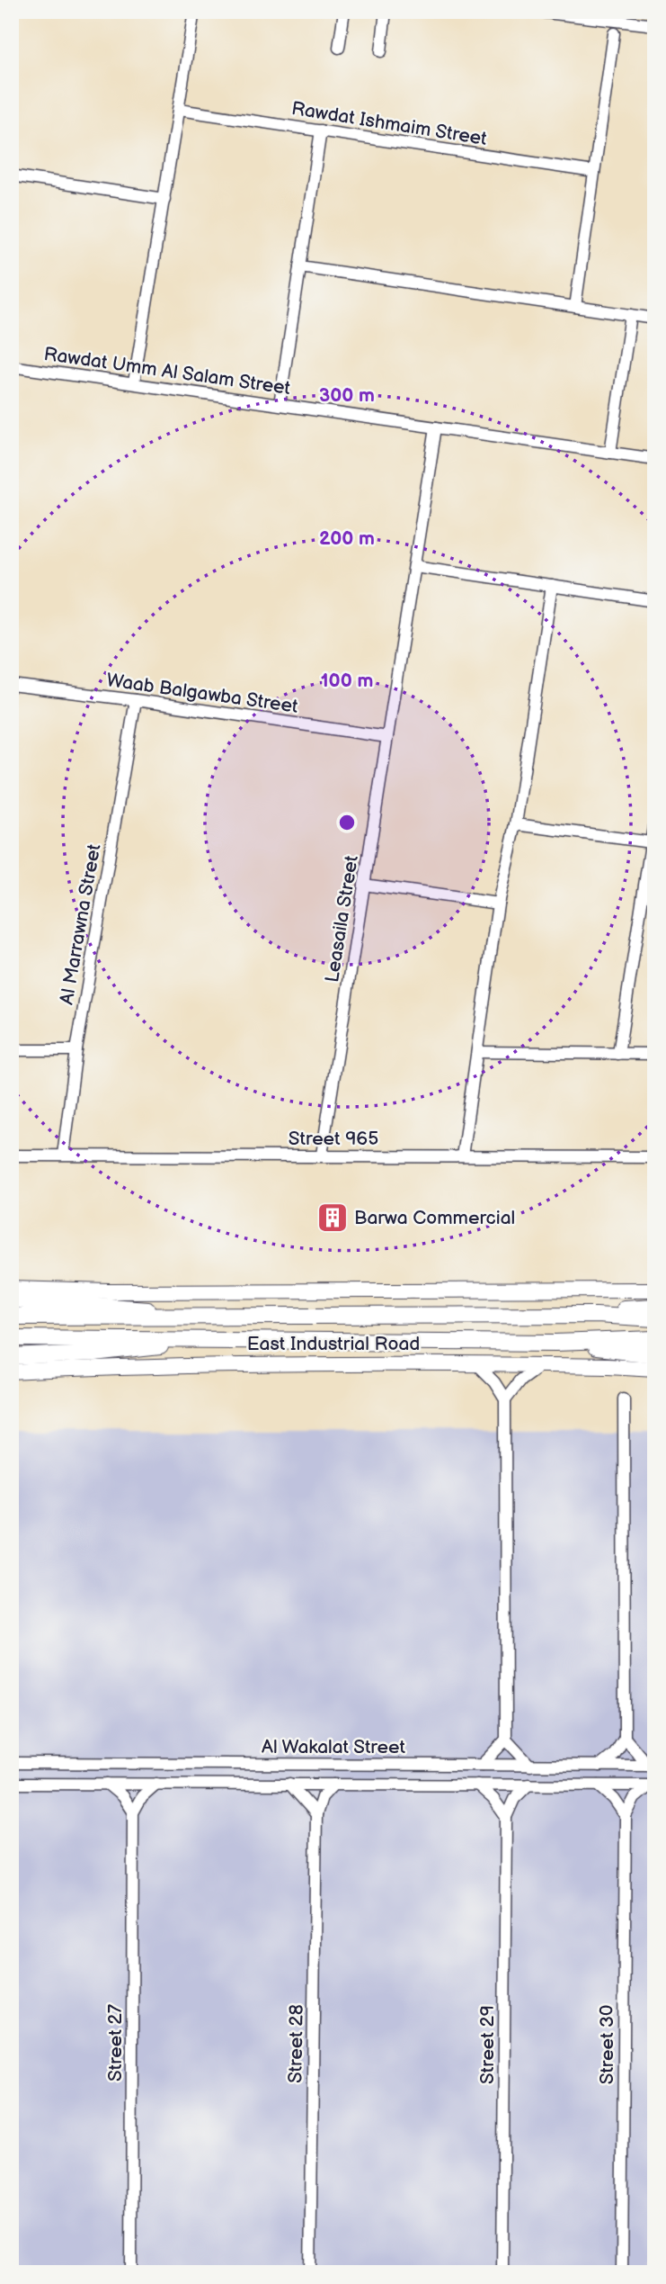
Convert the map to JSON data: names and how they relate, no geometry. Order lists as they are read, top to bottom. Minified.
{"streets":{"highway":["East Industrial Road"],"street":["Rawdat Ishmaim Street","Rawdat Umm Al Salam Street","Waab Balgawba Street","Leasaila Street","Al Marrawna Street","Street 965","Al Wakalat Street","Street 27","Street 28","Street 29","Street 30"]},"crossings":[["Rawdat Umm Al Salam Street","Leasaila Street"],["Waab Balgawba Street","Leasaila Street"],["Waab Balgawba Street","Al Marrawna Street"],["Leasaila Street","Street 965"],["Al Marrawna Street","Street 965"],["Al Wakalat Street","Street 28"]],"places":{"building":["Barwa Commercial"]},"rings":["300 m","200 m","100 m"]}
